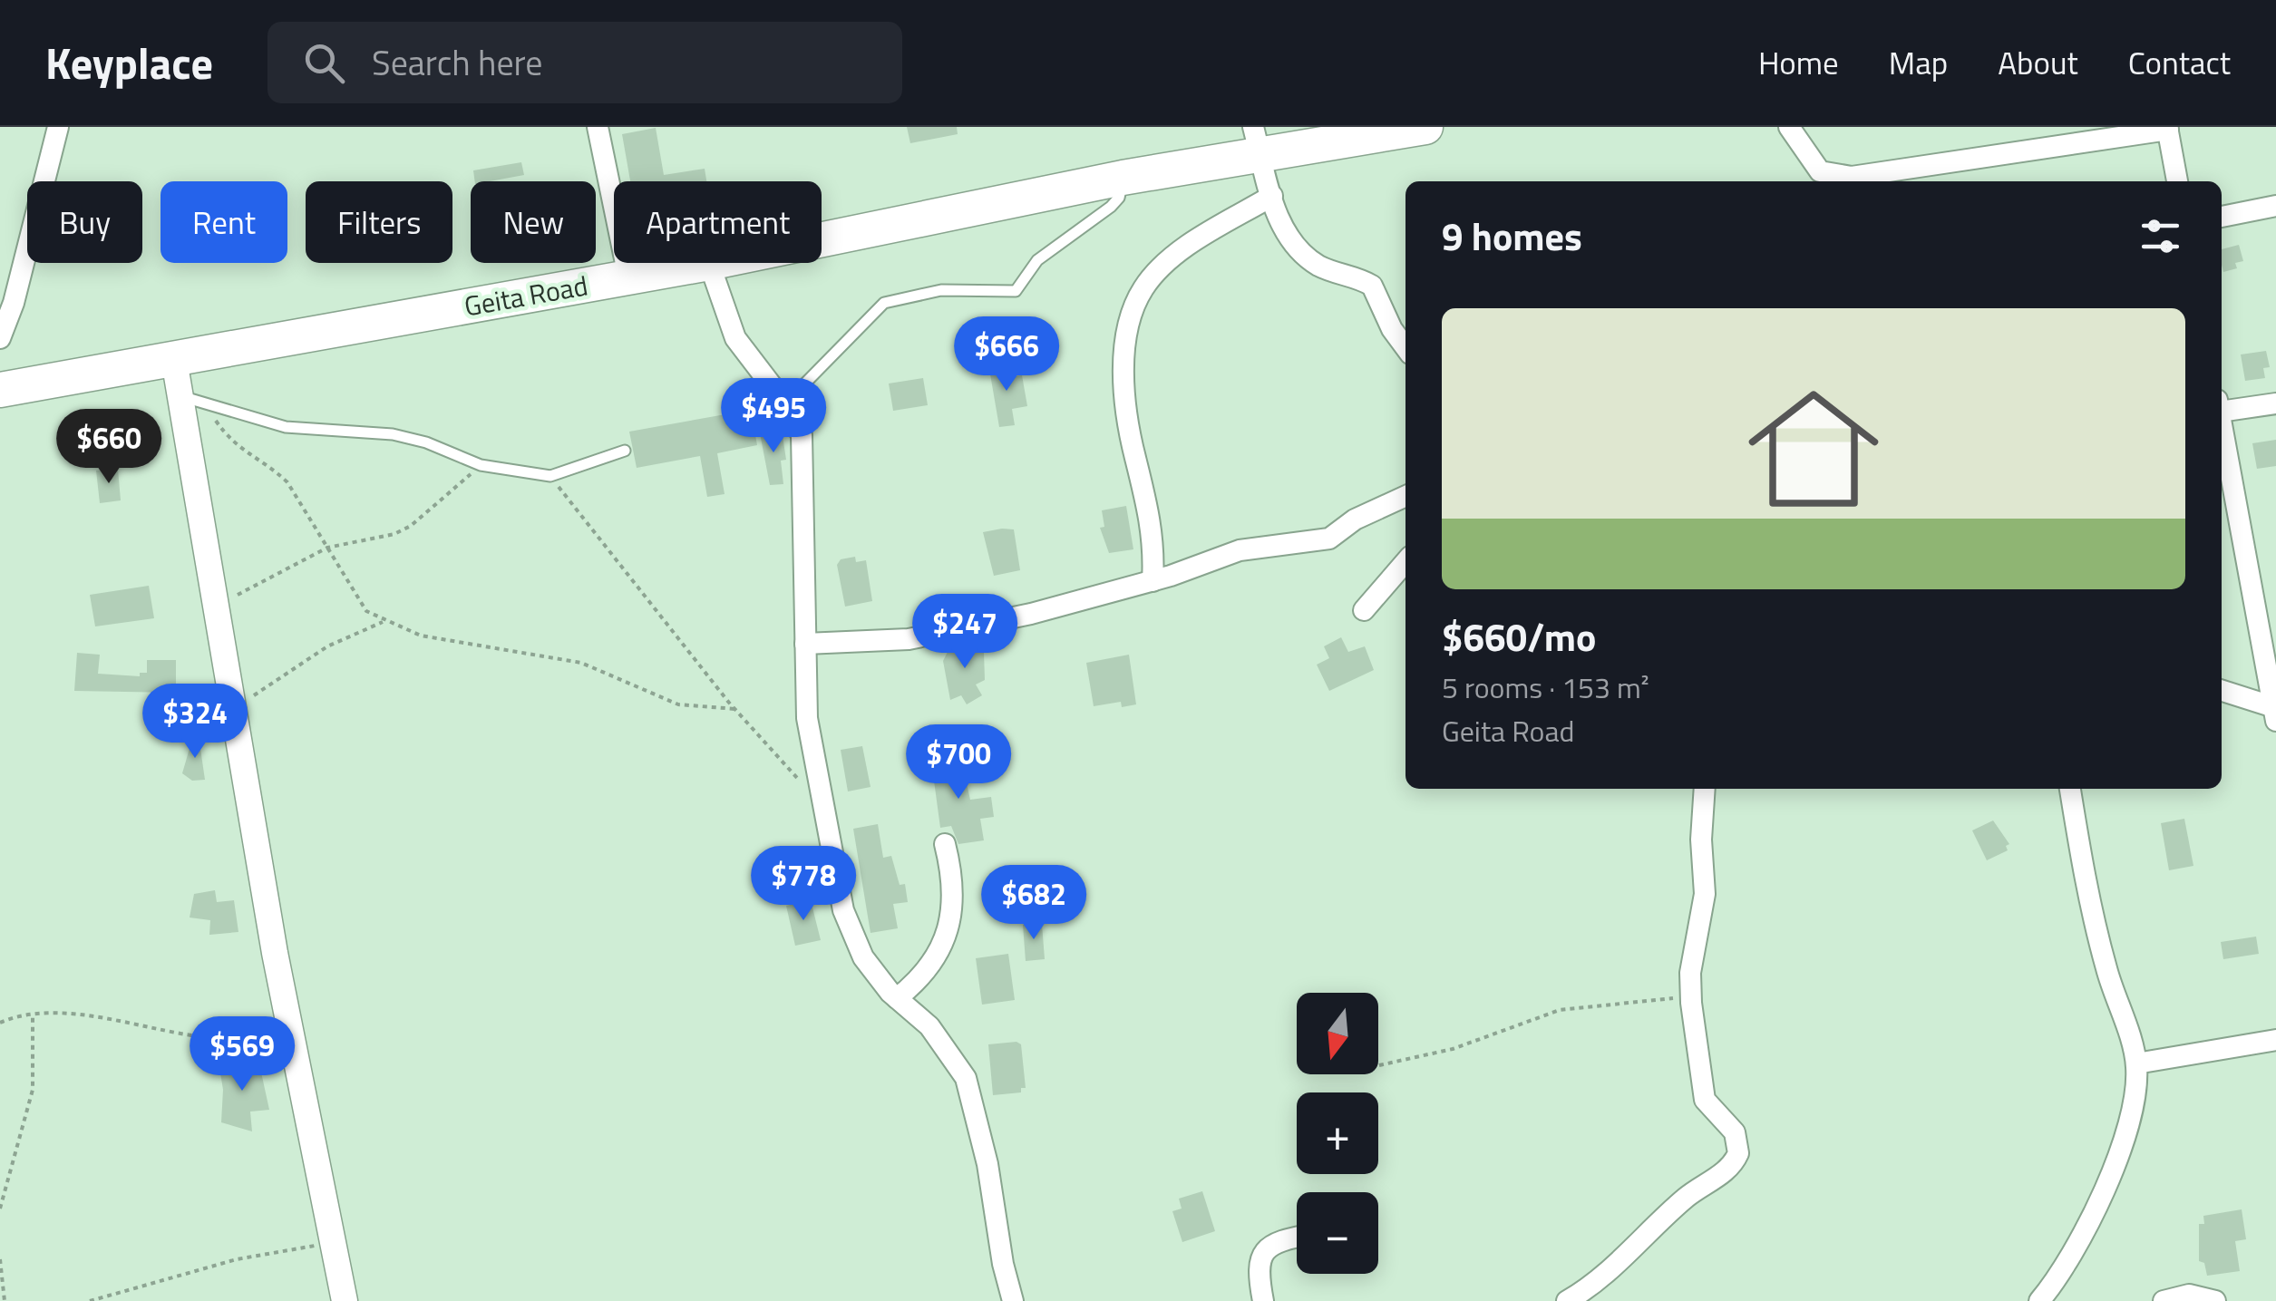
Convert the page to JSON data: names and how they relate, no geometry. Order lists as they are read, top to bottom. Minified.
{"streets":{"highway":["Geita Road"]},"north":"bottom","page":{"header":"Keyplace","search":"Search here","nav":["Home","Map","About","Contact"],"chip":["Buy","Rent","Filters","New","Apartment"],"heading":"9 homes","list":[{"name":"$660/mo","note":"5 rooms · 153 m² · Geita Road"}],"price":["$666","$495","$660","$247","$324","$700","$778","$682","$569"],"map_buttons":["+","−"]}}
